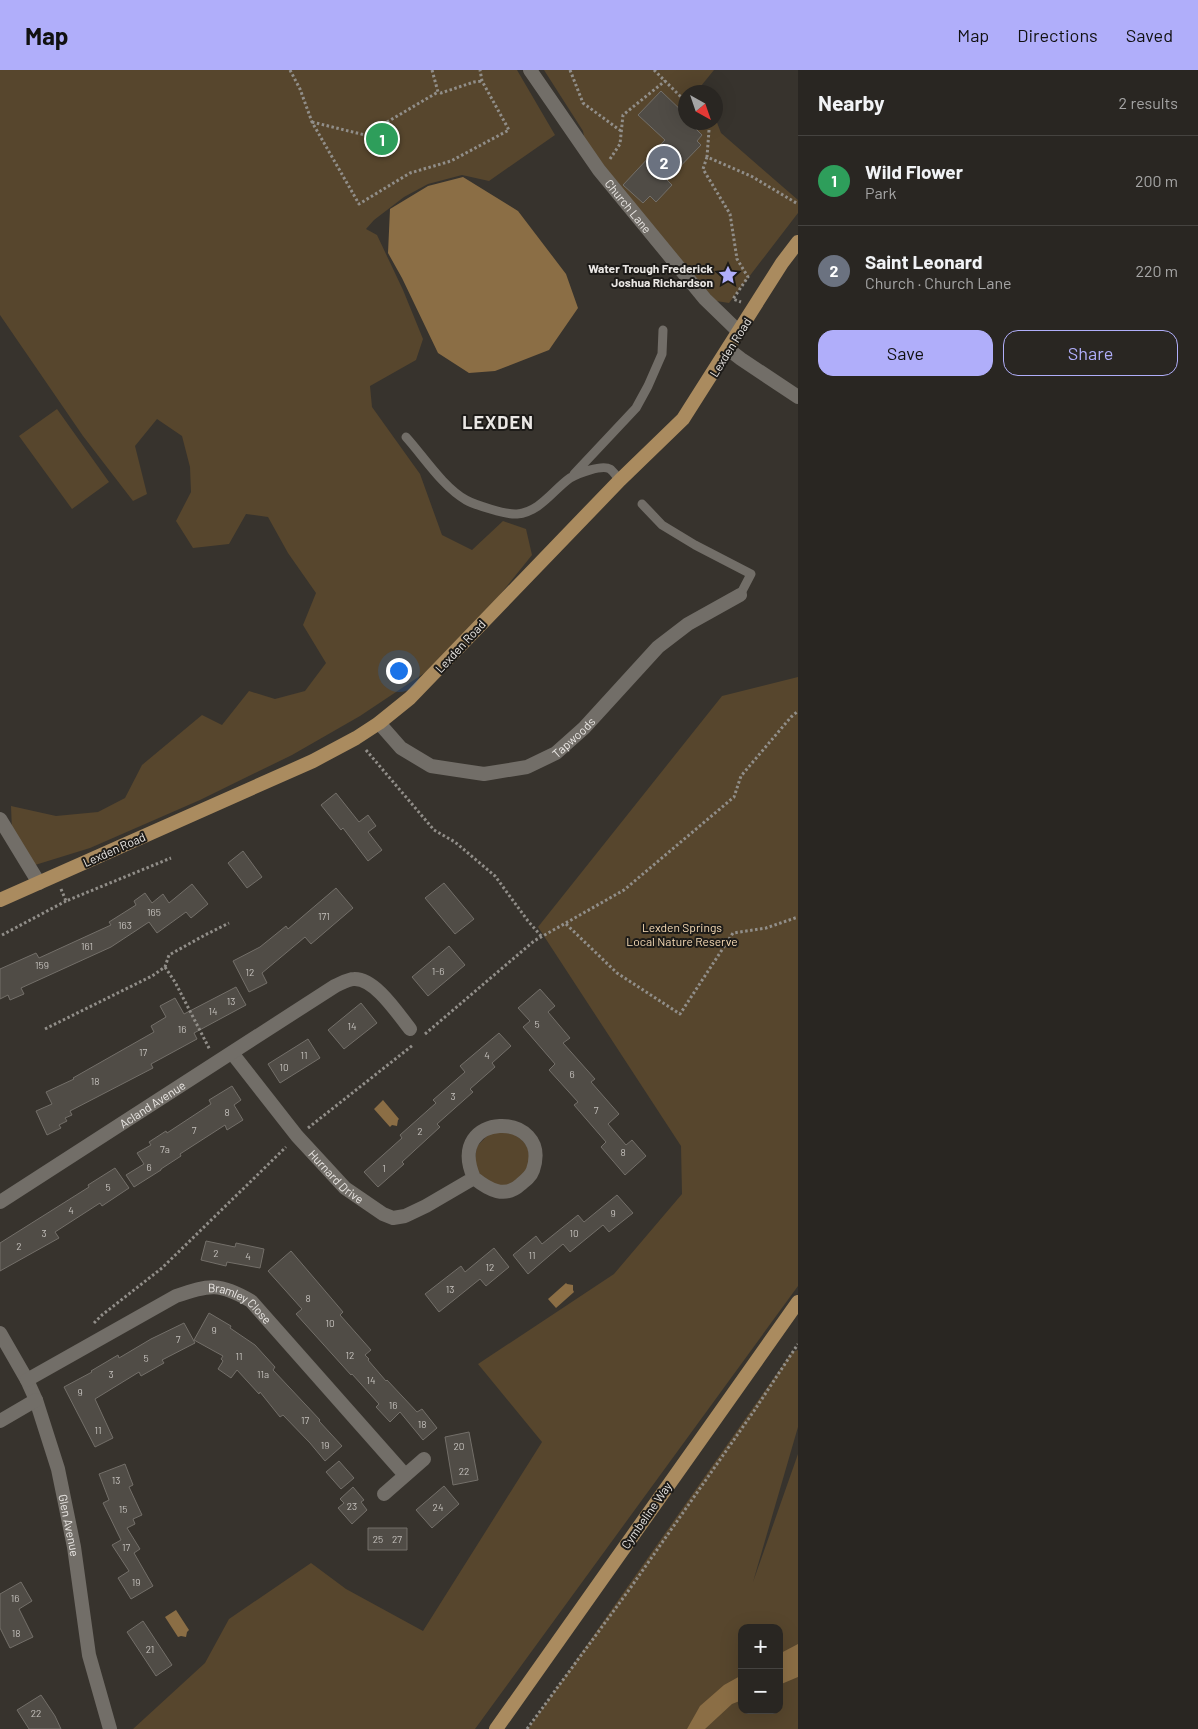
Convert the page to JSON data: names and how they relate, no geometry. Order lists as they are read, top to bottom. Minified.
{"streets":{"main road":["Lexden Road","Cymbeline Way"],"street":["Church Lane","Tapwoods","Acland Avenue","Hurnard Drive","Bramley Close","Glen Avenue"]},"crossings":[["Church Lane","Lexden Road"],["Lexden Road","Tapwoods"],["Acland Avenue","Hurnard Drive"],["Bramley Close","Glen Avenue"]],"districts":["LEXDEN"],"parks":["Lexden Springs Local Nature Reserve"],"places":{"place":["Water Trough Frederick Joshua Richardson"]},"house_numbers":["165","171","163","161","159","1-6","12","13","14","5","14","16","17","11","4","10","6","18","3","7","8","7","2","7a","8","6","1","5","4","9","3","10","2","2","11","4","12","13","8","10","9","7","12","11","5","3","11a","14","9","16","17","18","11","19","20","22","13","23","24","15","25","27","17","19","16","18","21","22"],"north":"bottom right","page":{"header":"Map","nav":["Map","Directions","Saved"],"heading":["Nearby","2 results"],"pins":["1","2"],"list":[{"mark":"1","name":"Wild Flower","note":"Park","value":"200 m"},{"mark":"2","name":"Saint Leonard","note":"Church · Church Lane","value":"220 m"}],"buttons":["Save","Share"],"map_buttons":["+","−"]}}
